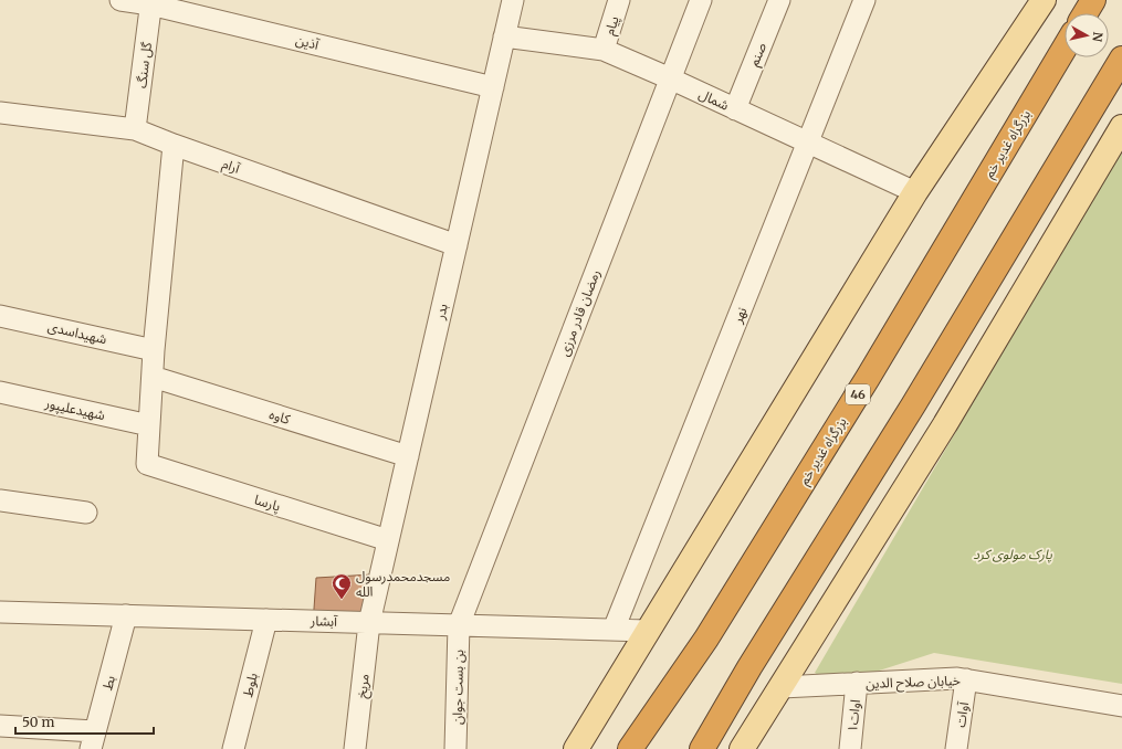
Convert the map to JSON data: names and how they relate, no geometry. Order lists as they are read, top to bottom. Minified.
{"streets":{"highway":["بزرگراه غدیر خم","46"],"street":["پیام","آذین","صنم","گل سنگ","شمال","آرام","بدر","رمضان قادر مرزی","نهر","شهیداسدی","شهیدعلیپور","کاوه","پارسا","آبشار","خیابان صلاح الدین","بط","بلوط","مریخ","بن بست جوان","آوات","اوات۱"]},"crossings":[["پیام","شمال"],["آذین","گل سنگ"],["آذین","بدر"],["صنم","شمال"],["گل سنگ","آرام"],["شمال","بدر"],["شمال","رمضان قادر مرزی"],["شمال","نهر"],["آرام","بدر"],["بدر","کاوه"],["بدر","پارسا"],["بدر","آبشار"],["بدر","مریخ"],["رمضان قادر مرزی","آبشار"],["رمضان قادر مرزی","بن بست جوان"],["نهر","آبشار"],["شهیدعلیپور","پارسا"],["آبشار","بط"],["آبشار","بلوط"],["آبشار","مریخ"],["آبشار","بن بست جوان"],["خیابان صلاح الدین","آوات"],["خیابان صلاح الدین","اوات۱"]],"parks":["پارک مولوی کرد"],"places":{"mosque":["مسجدمحمدرسول الله"]},"scale_bar":"50 m","north":"right"}
